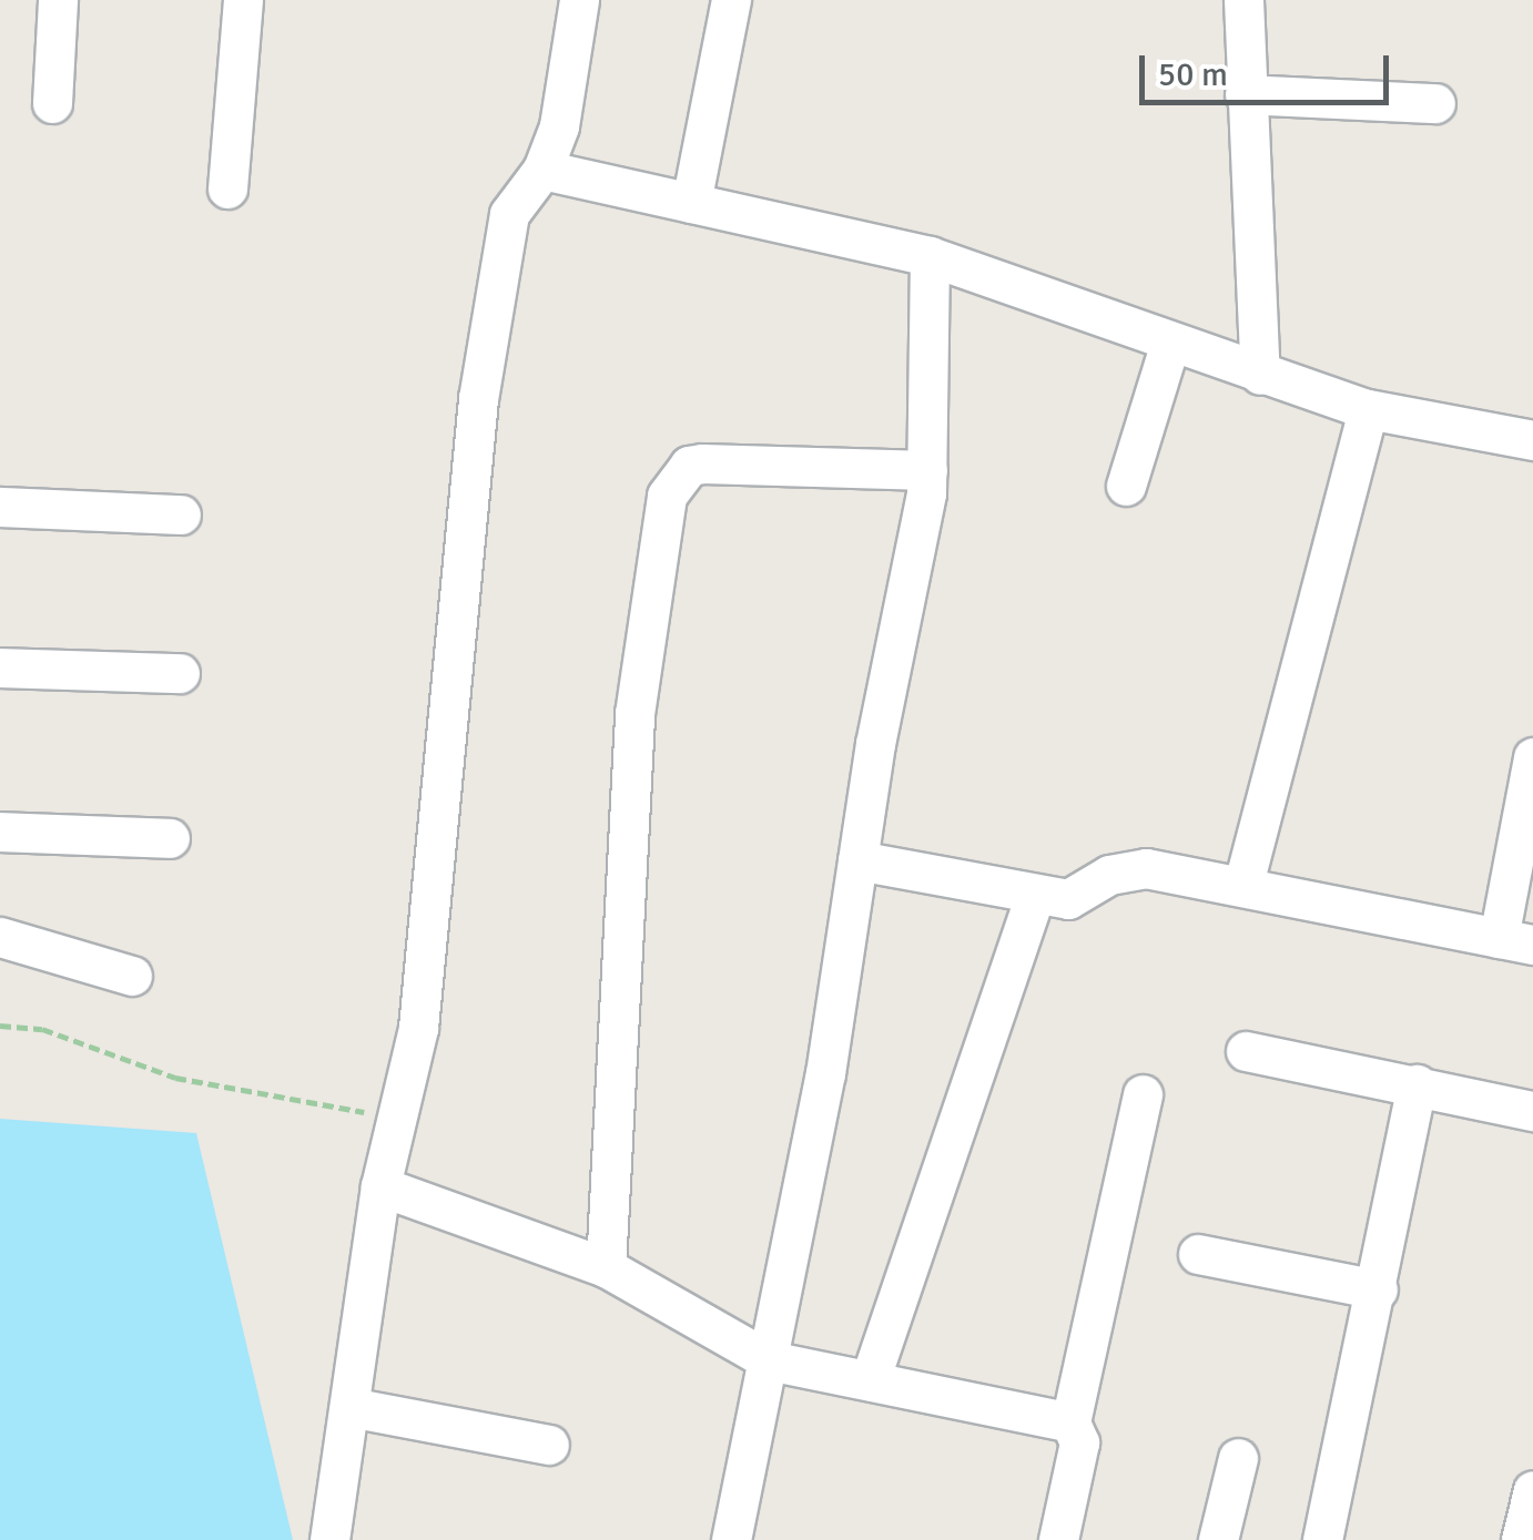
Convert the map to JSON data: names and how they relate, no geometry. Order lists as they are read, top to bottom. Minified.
{"scale_bar":"50 m"}
